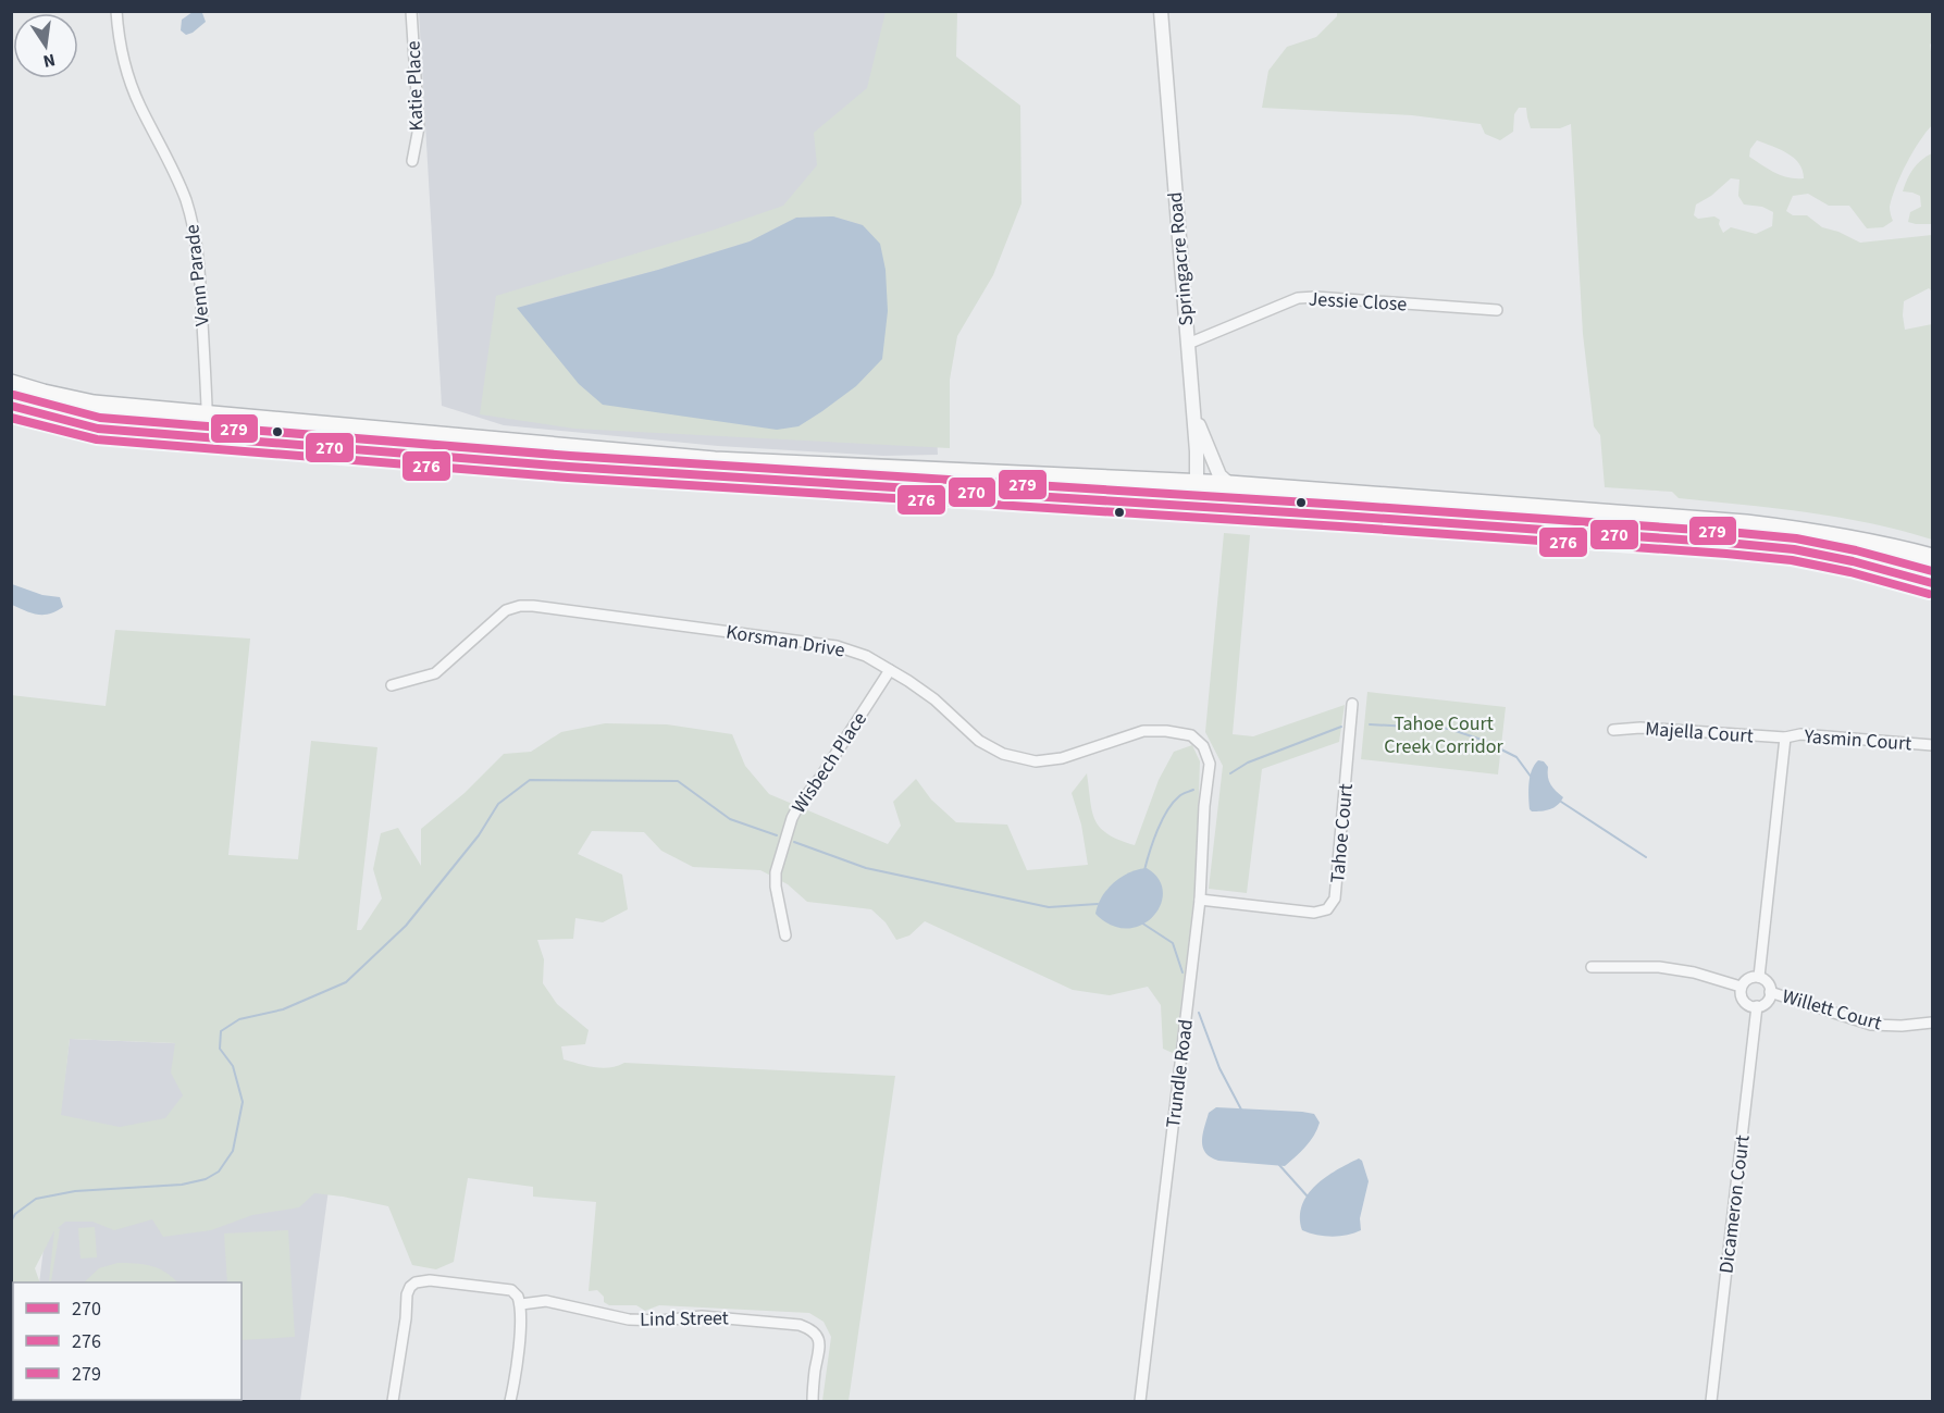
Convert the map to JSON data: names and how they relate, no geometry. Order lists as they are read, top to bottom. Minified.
{"streets":{"street":["Katie Place","Springacre Road","Venn Parade","Jessie Close","Korsman Drive","Majella Court","Yasmin Court","Wisbech Place","Tahoe Court","Willett Court","Trundle Road","Dicameron Court","Lind Street"]},"crossings":[["Springacre Road","Jessie Close"],["Korsman Drive","Wisbech Place"],["Korsman Drive","Trundle Road"],["Majella Court","Yasmin Court"],["Tahoe Court","Trundle Road"],["Willett Court","Dicameron Court"]],"parks":["Tahoe Court Creek Corridor"],"lines":["transit line 279","transit line 270","transit line 276"],"legend":["270","276","279"],"north":"bottom"}
